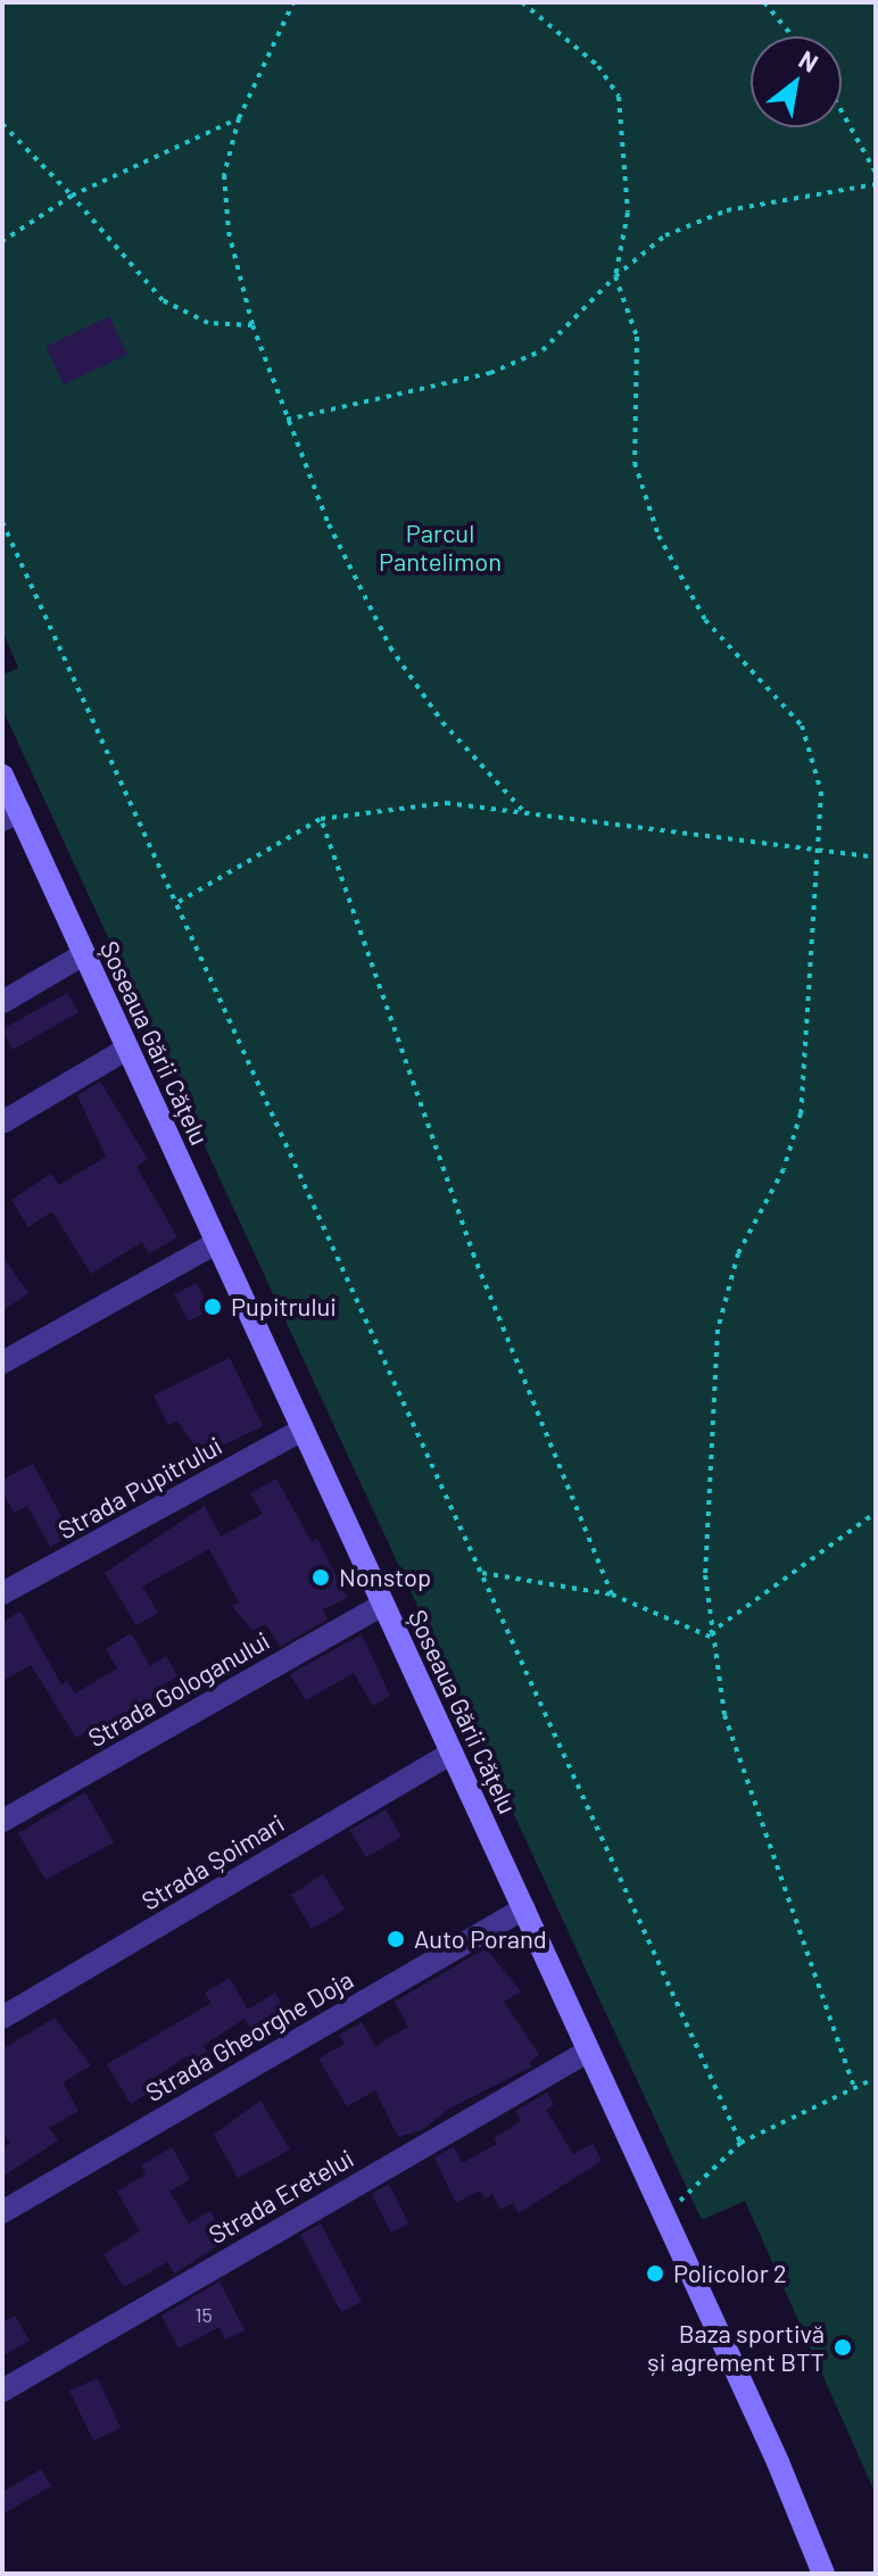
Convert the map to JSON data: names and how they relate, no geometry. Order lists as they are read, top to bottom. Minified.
{"streets":{"main road":["Șoseaua Gării Cățelu"],"street":["Strada Pupitrului","Strada Gologanului","Strada Șoimari","Strada Gheorghe Doja","Strada Eretelui"]},"crossings":[["Șoseaua Gării Cățelu","Strada Pupitrului"],["Șoseaua Gării Cățelu","Strada Gologanului"],["Șoseaua Gării Cățelu","Strada Șoimari"],["Șoseaua Gării Cățelu","Strada Gheorghe Doja"],["Șoseaua Gării Cățelu","Strada Eretelui"]],"parks":["Parcul Pantelimon"],"places":["Pupitrului","Nonstop","Auto Porand","Policolor 2","Baza sportivă și agrement BTT"],"house_numbers":["15"],"north":"top right"}
